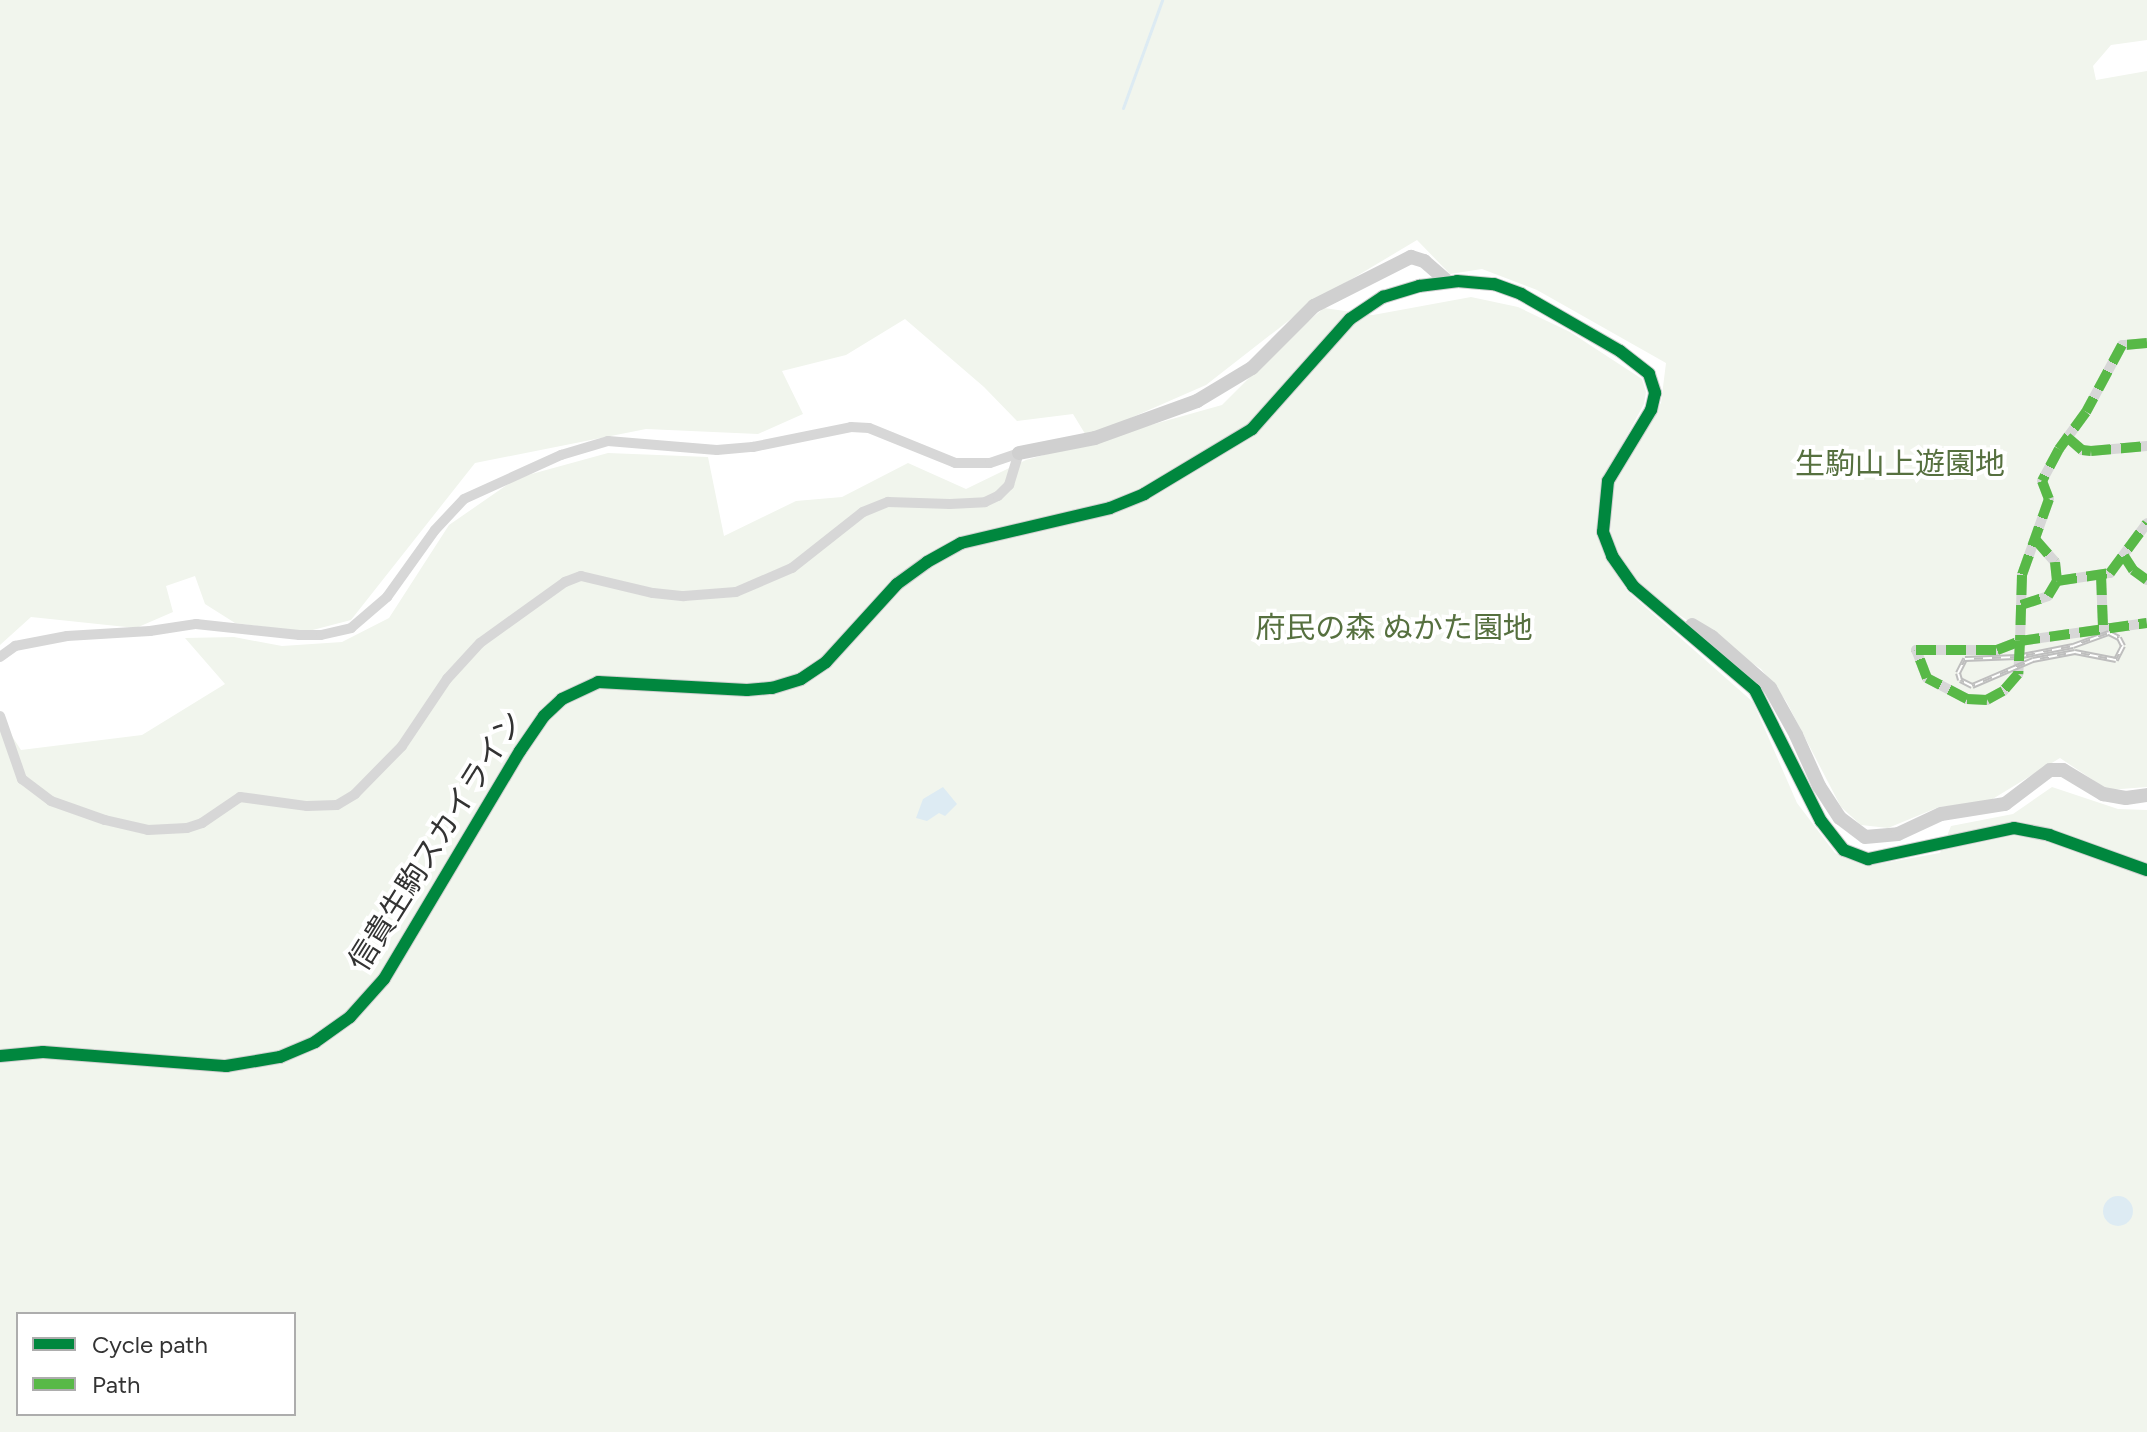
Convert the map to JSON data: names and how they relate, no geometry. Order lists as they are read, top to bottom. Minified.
{"streets":{"street":["信貴生駒スカイライン"]},"parks":["生駒山上遊園地","府民の森 ぬかた園地"],"legend":["Cycle path","Path"]}
